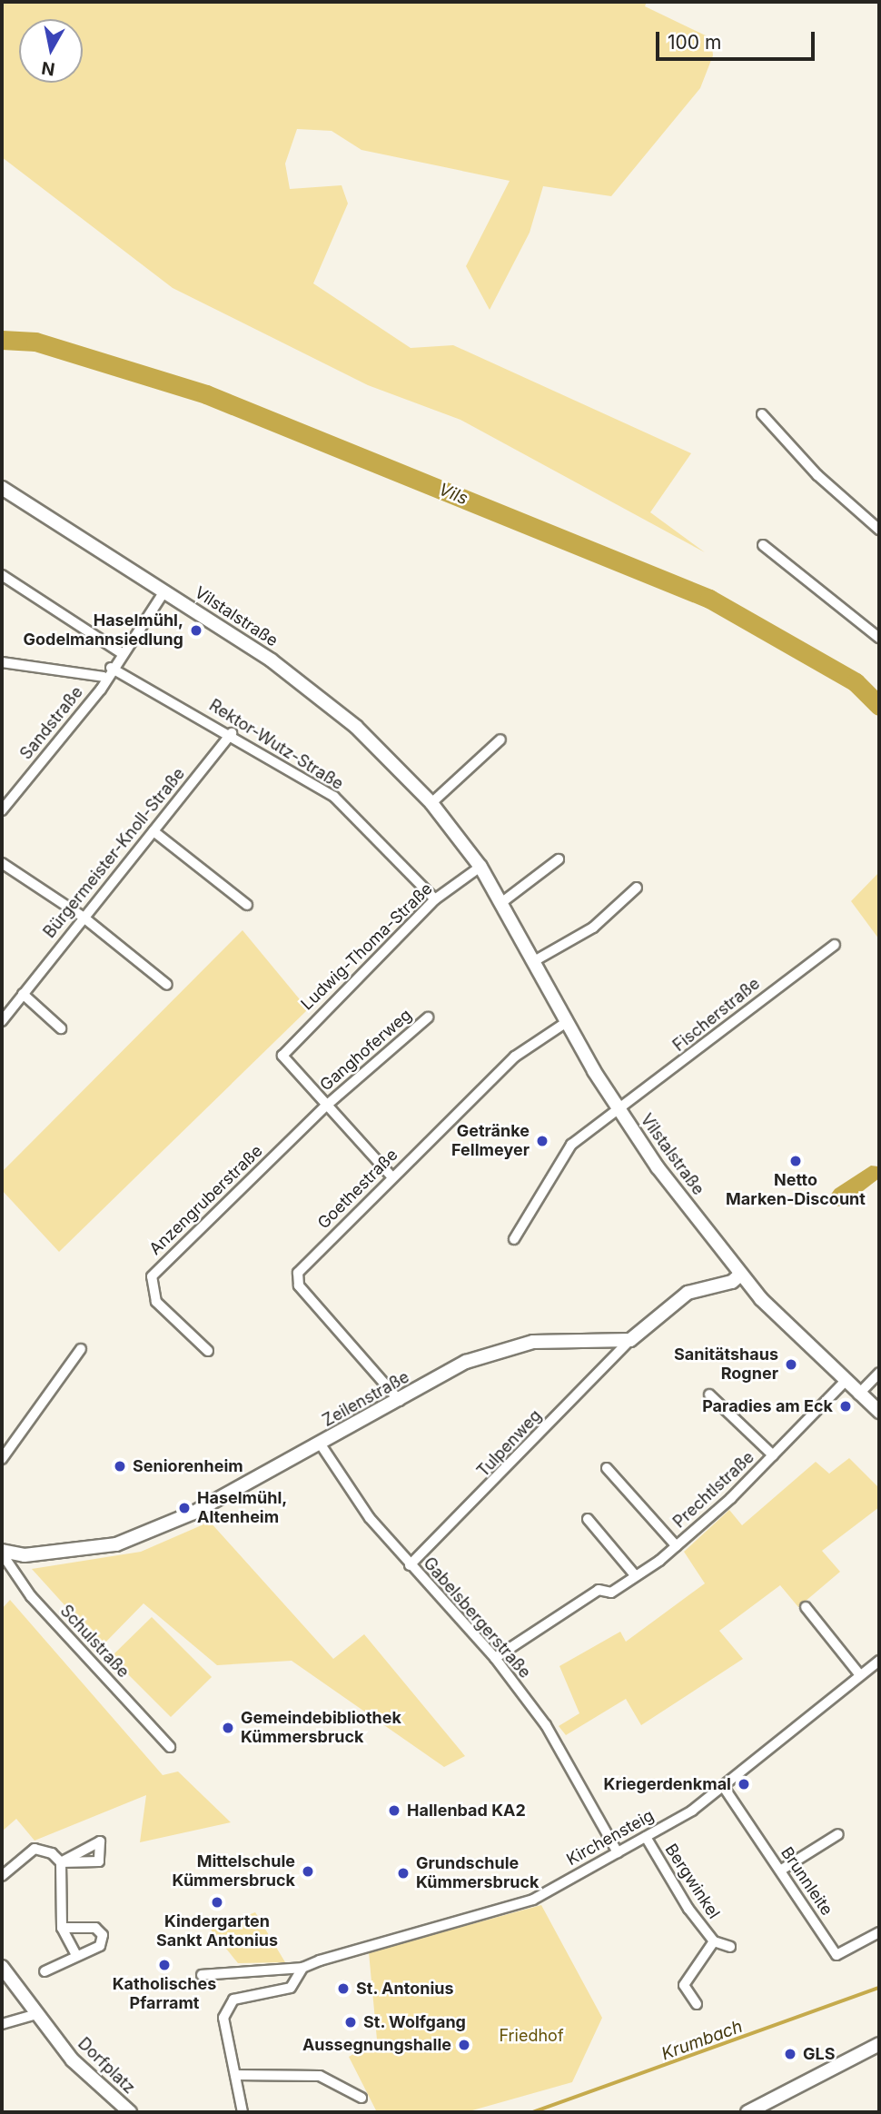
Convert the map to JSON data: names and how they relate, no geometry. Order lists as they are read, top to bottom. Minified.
{"streets":{"main road":["Vilstalstraße","Zeilenstraße","Dorfplatz"],"street":["Sandstraße","Rektor-Wutz-Straße","Bürgermeister-Knoll-Straße","Ludwig-Thoma-Straße","Fischerstraße","Ganghoferweg","Goethestraße","Anzengruberstraße","Tulpenweg","Prechtlstraße","Gabelsbergerstraße","Schulstraße","Kirchensteig","Bergwinkel","Brunnleite"]},"crossings":[["Vilstalstraße","Sandstraße"],["Vilstalstraße","Ludwig-Thoma-Straße"],["Vilstalstraße","Fischerstraße"],["Vilstalstraße","Goethestraße"],["Vilstalstraße","Prechtlstraße"],["Sandstraße","Rektor-Wutz-Straße"],["Rektor-Wutz-Straße","Bürgermeister-Knoll-Straße"],["Rektor-Wutz-Straße","Ludwig-Thoma-Straße"],["Ludwig-Thoma-Straße","Ganghoferweg"],["Ludwig-Thoma-Straße","Anzengruberstraße"],["Ganghoferweg","Anzengruberstraße"],["Goethestraße","Zeilenstraße"],["Zeilenstraße","Tulpenweg"],["Zeilenstraße","Gabelsbergerstraße"],["Zeilenstraße","Schulstraße"],["Tulpenweg","Gabelsbergerstraße"],["Prechtlstraße","Gabelsbergerstraße"],["Gabelsbergerstraße","Kirchensteig"],["Kirchensteig","Bergwinkel"],["Kirchensteig","Brunnleite"]],"water":["Vils","Krumbach"],"parks":["Friedhof"],"places":["Haselmühl, Godelmannsiedlung","Getränke Fellmeyer","Netto Marken-Discount","Sanitätshaus Rogner","Paradies am Eck","Seniorenheim","Haselmühl, Altenheim","Gemeindebibliothek Kümmersbruck","Kriegerdenkmal","Hallenbad KA2","Mittelschule Kümmersbruck","Grundschule Kümmersbruck","Kindergarten Sankt Antonius","Katholisches Pfarramt","St. Antonius","St. Wolfgang","Aussegnungshalle","GLS"],"scale_bar":"100 m","north":"bottom"}
